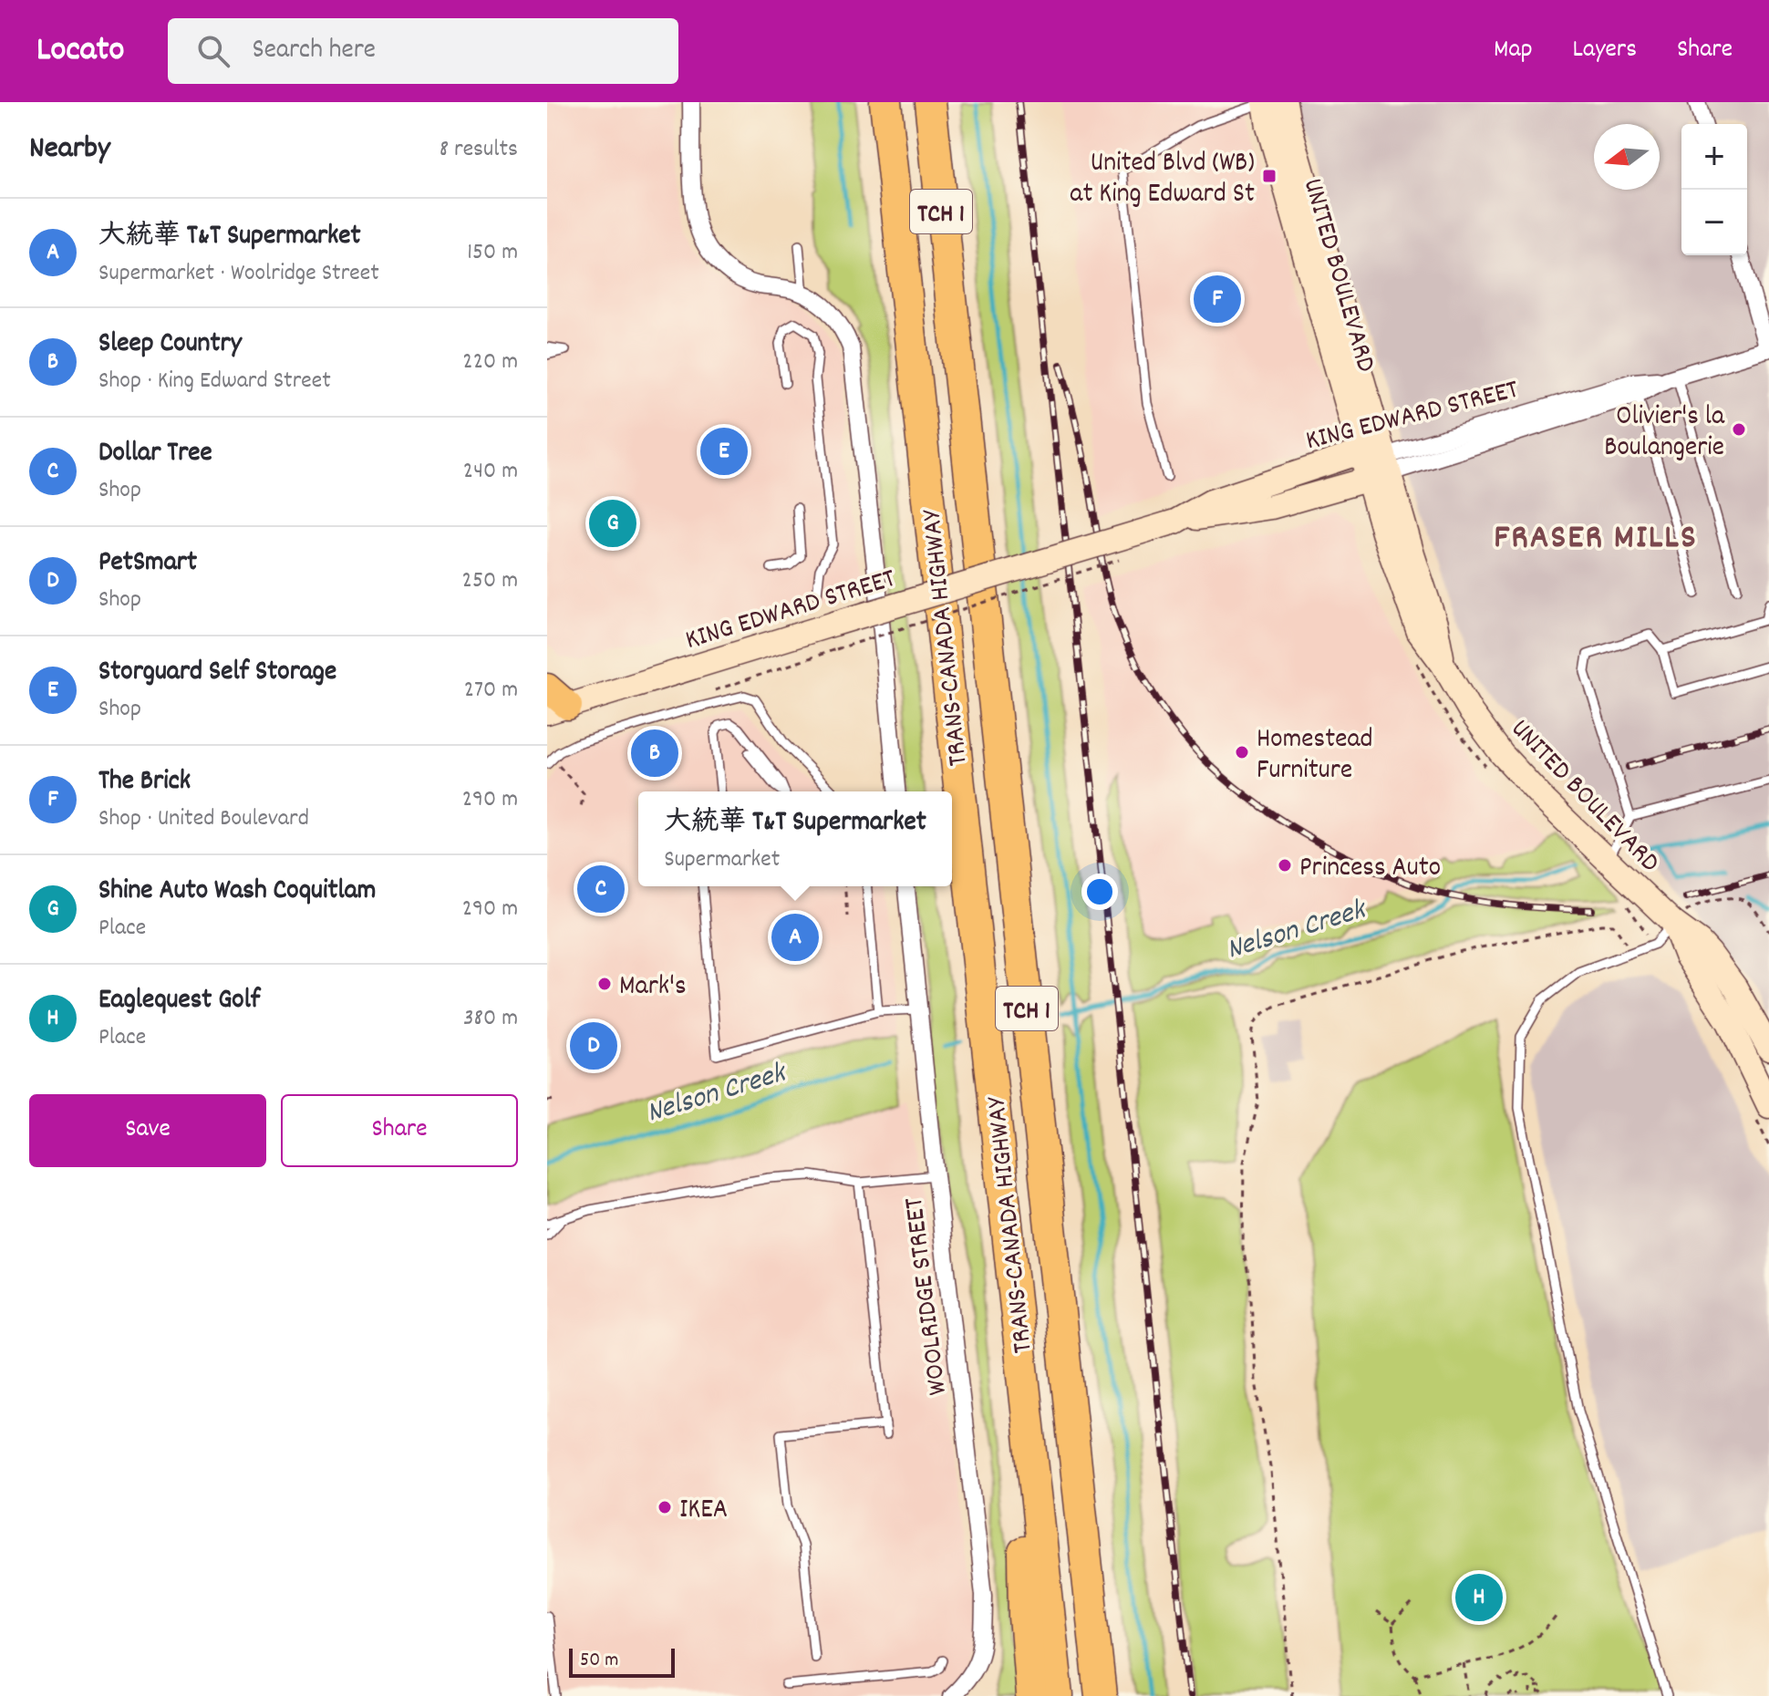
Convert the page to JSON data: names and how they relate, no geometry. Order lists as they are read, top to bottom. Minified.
{"streets":{"highway":["TCH 1","TRANS-CANADA HIGHWAY"],"main road":["UNITED BOULEVARD","KING EDWARD STREET"],"street":["WOOLRIDGE STREET"]},"crossings":[["UNITED BOULEVARD","KING EDWARD STREET"]],"districts":["FRASER MILLS"],"water":["Nelson Creek"],"places":{"transit":["United Blvd (WB) at King Edward St"],"other":["Olivier's la Boulangerie","Homestead Furniture","Princess Auto","Mark's","IKEA"]},"scale_bar":"50 m","north":"left","page":{"header":"Locato","search":"Search here","nav":["Map","Layers","Share"],"heading":["Nearby","8 results"],"map_buttons":["+","−"],"list":[{"mark":"A","name":"大統華 T&T Supermarket","note":"Supermarket · Woolridge Street","value":"150 m"},{"mark":"B","name":"Sleep Country","note":"Shop · King Edward Street","value":"220 m"},{"mark":"C","name":"Dollar Tree","note":"Shop","value":"240 m"},{"mark":"D","name":"PetSmart","note":"Shop","value":"250 m"},{"mark":"E","name":"Storguard Self Storage","note":"Shop","value":"270 m"},{"mark":"F","name":"The Brick","note":"Shop · United Boulevard","value":"290 m"},{"mark":"G","name":"Shine Auto Wash Coquitlam","note":"Place","value":"290 m"},{"mark":"H","name":"Eaglequest Golf","note":"Place","value":"380 m"}],"pins":["F","E","G","B","C","A","D","H"],"popup":["大統華 T&T Supermarket","Supermarket"],"buttons":["Save","Share"],"scale":"50 m"}}
